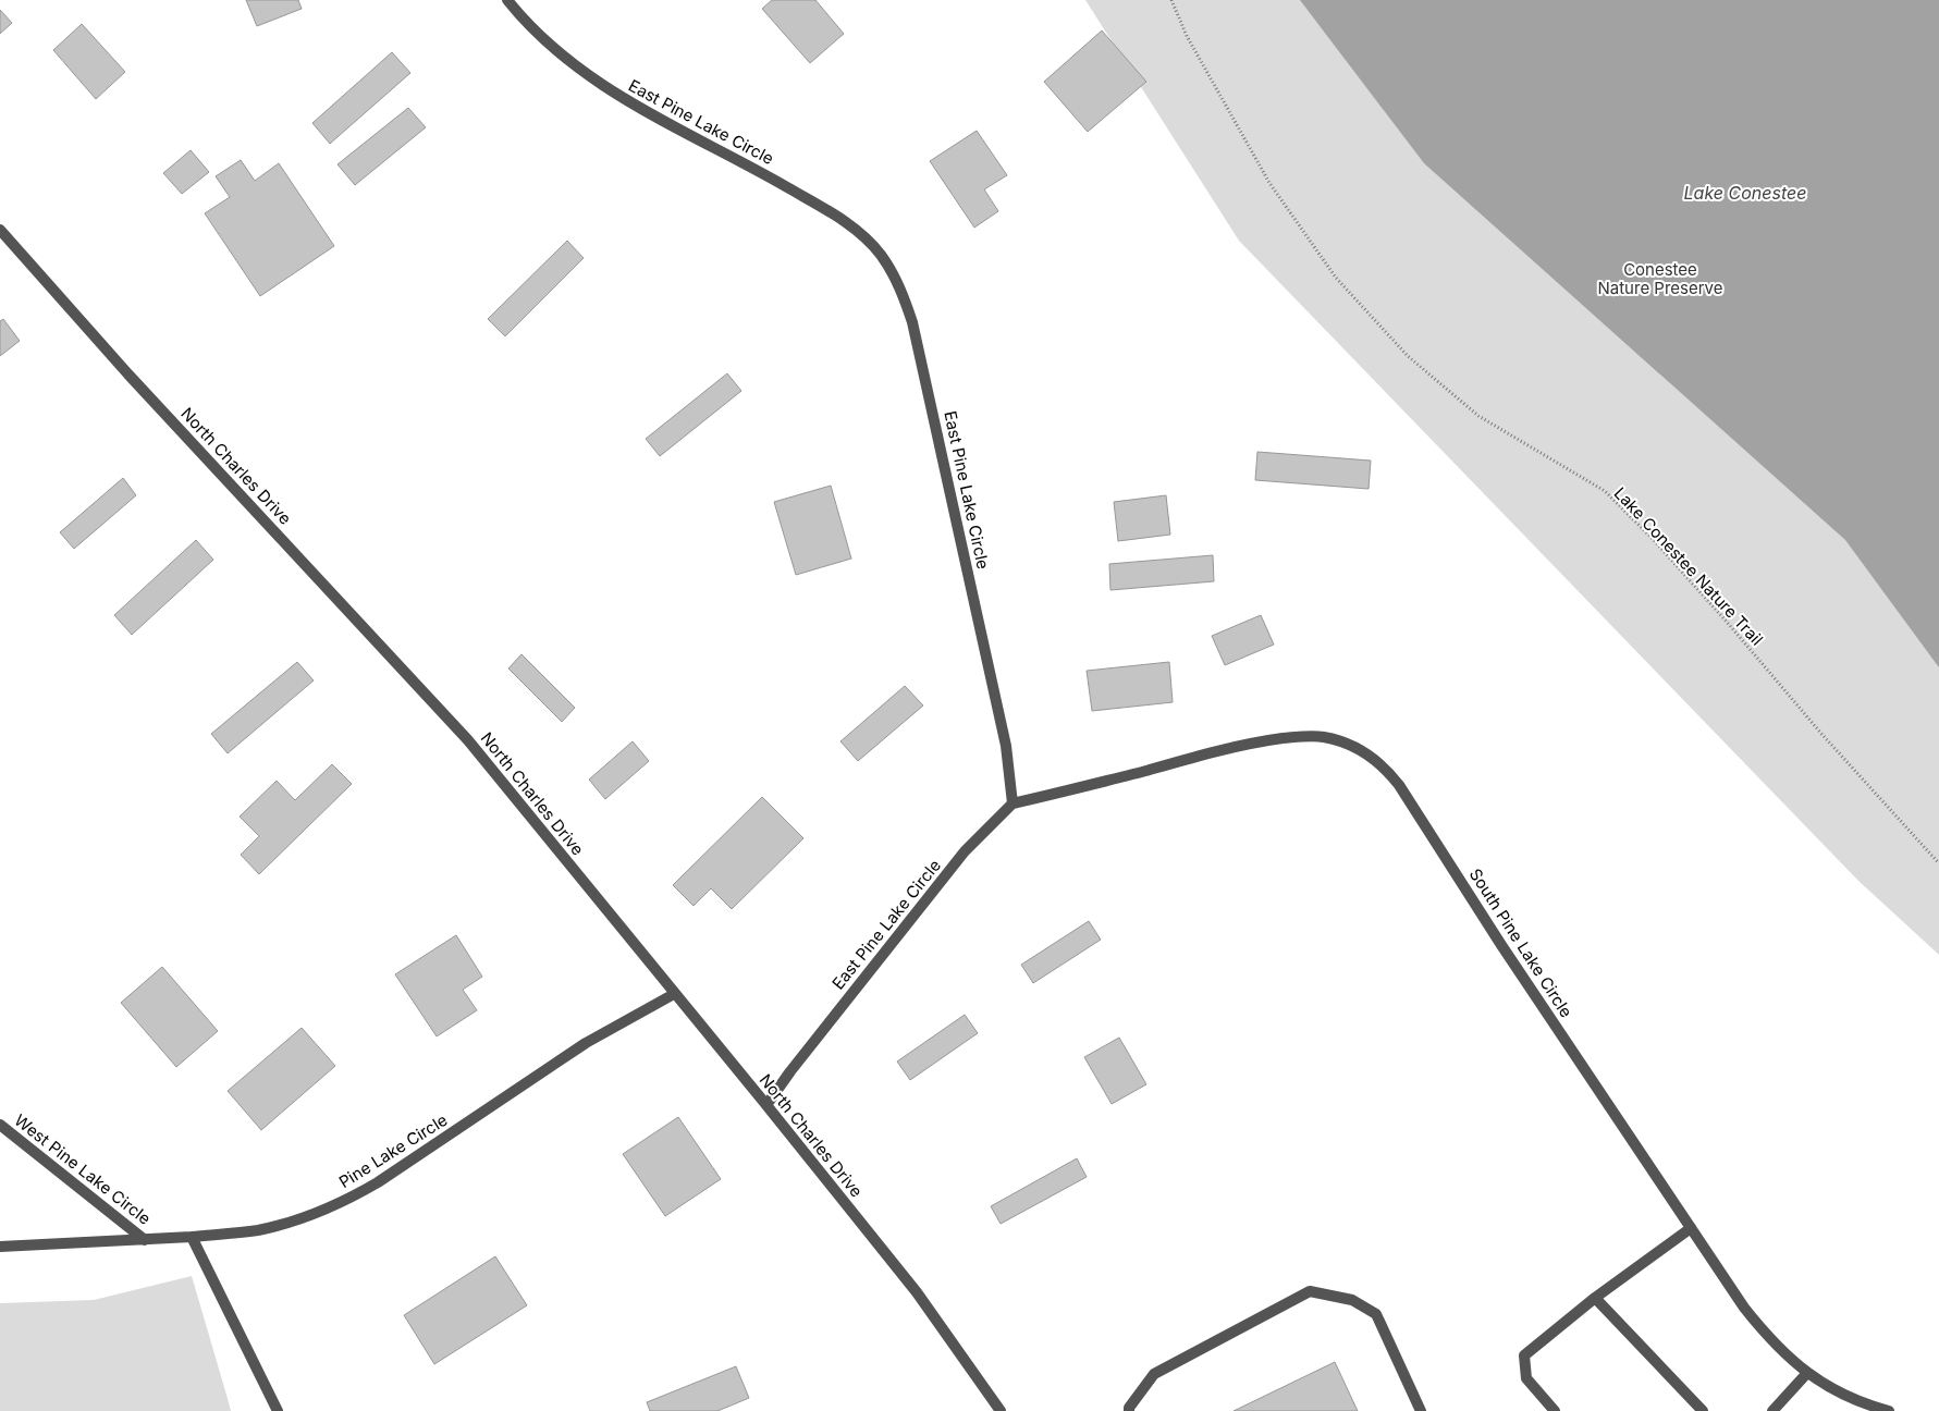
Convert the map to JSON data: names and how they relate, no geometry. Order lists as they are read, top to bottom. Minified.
{"streets":{"street":["East Pine Lake Circle","North Charles Drive","South Pine Lake Circle","Pine Lake Circle","West Pine Lake Circle"],"path":["Lake Conestee Nature Trail"]},"crossings":[["East Pine Lake Circle","North Charles Drive"],["East Pine Lake Circle","South Pine Lake Circle"],["North Charles Drive","Pine Lake Circle"],["Pine Lake Circle","West Pine Lake Circle"]],"water":["Lake Conestee"],"parks":["Conestee Nature Preserve"]}
